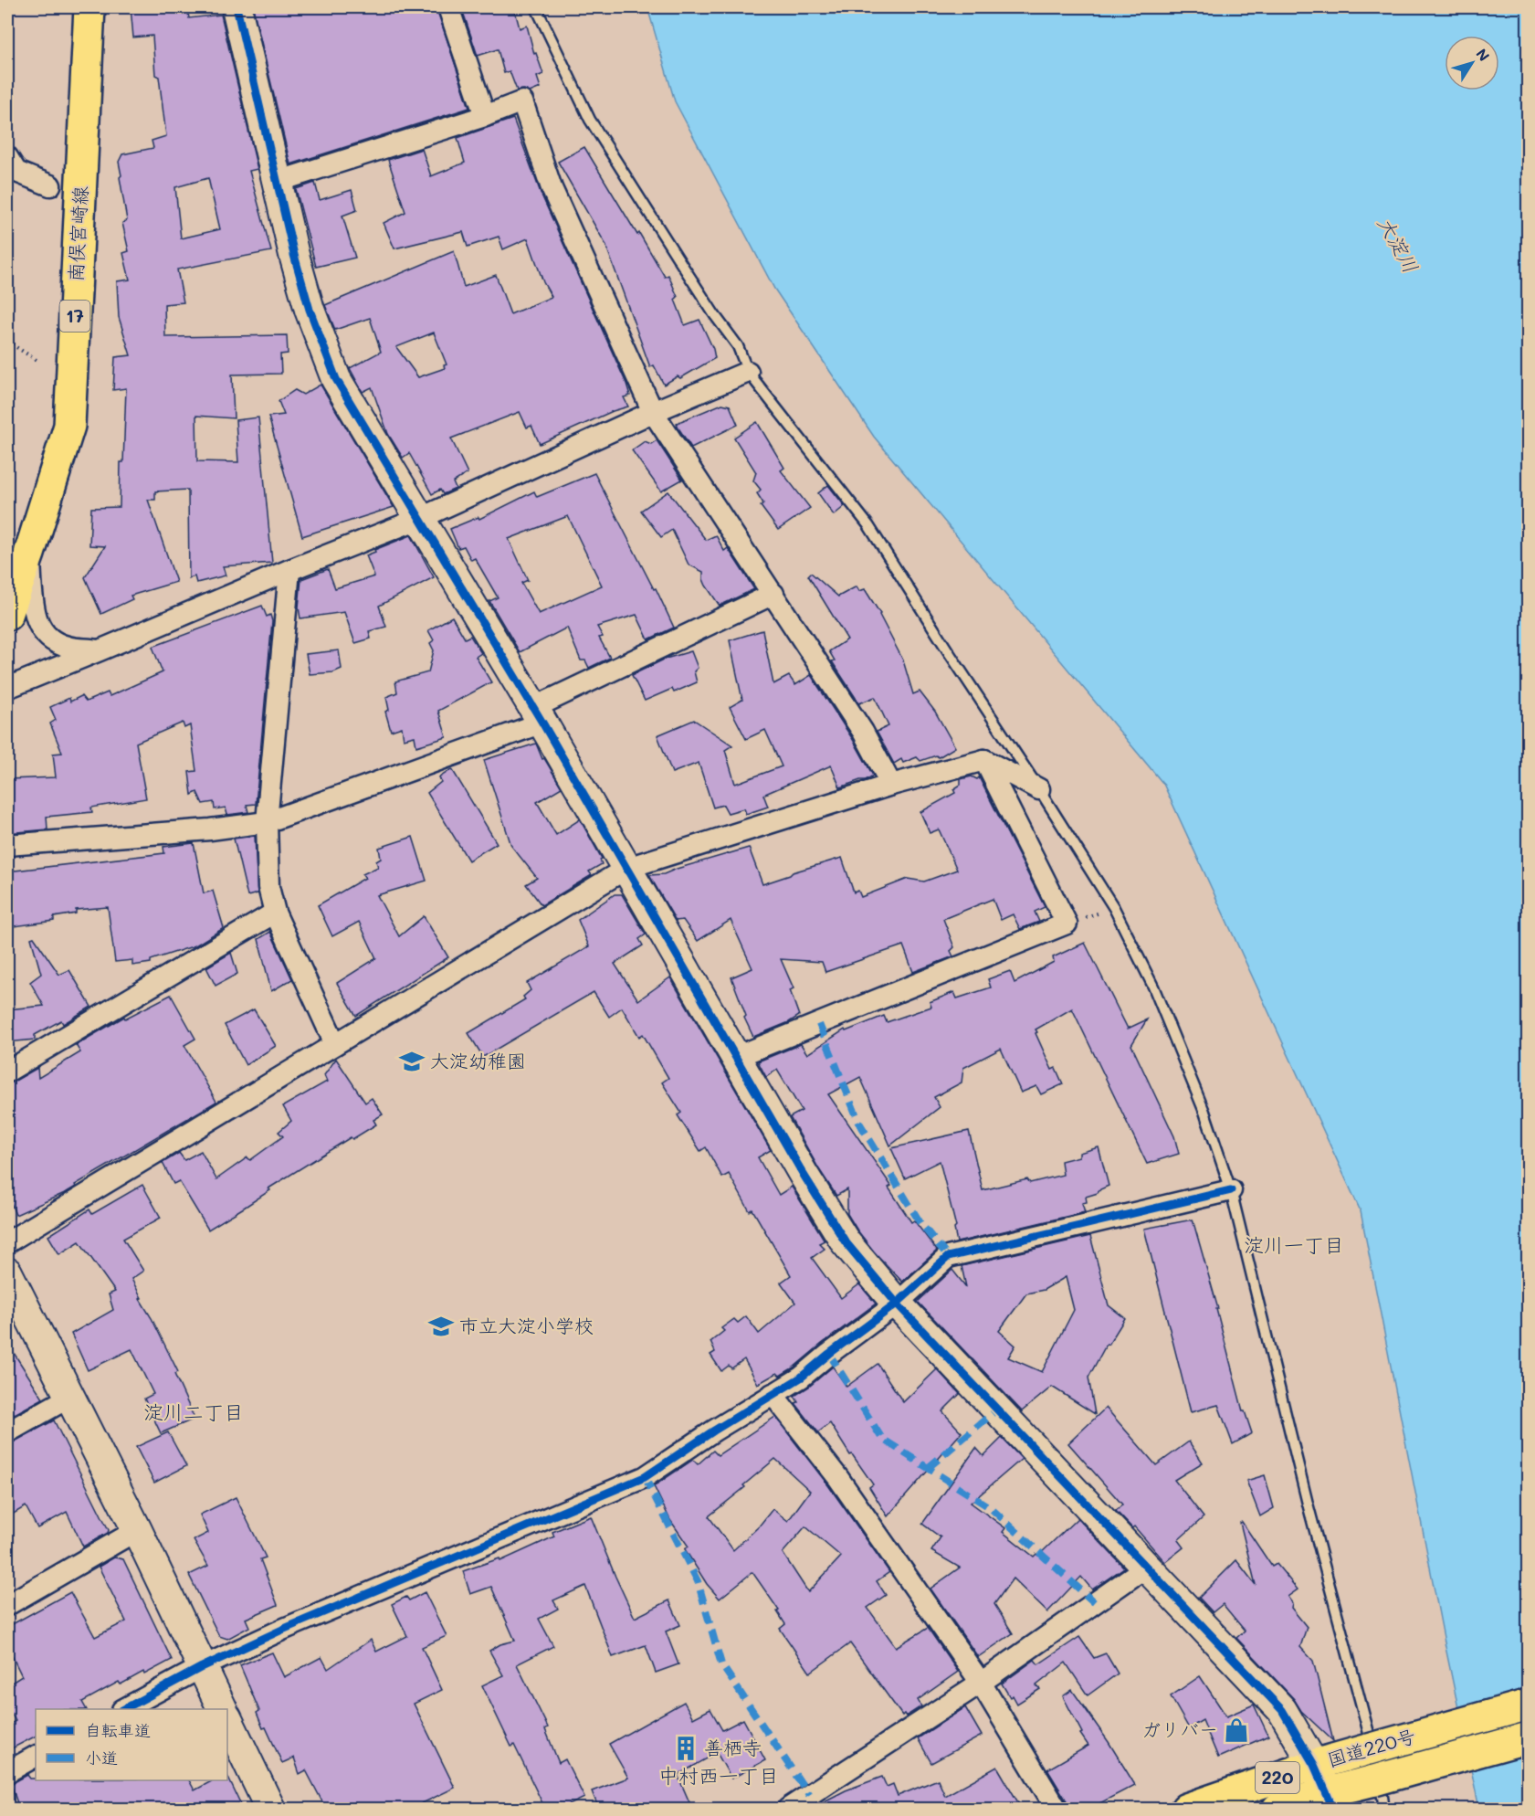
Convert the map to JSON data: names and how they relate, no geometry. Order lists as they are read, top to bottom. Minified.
{"streets":{"main road":["南俣宮崎線","17","国道220号","220"]},"districts":["淀川一丁目","淀川二丁目","中村西一丁目"],"water":["大淀川"],"places":{"school or university":["大淀幼稚園","市立大淀小学校"],"shop":["ガリバー"],"building":["善栖寺"]},"legend":["自転車道","小道"],"north":"top right"}
